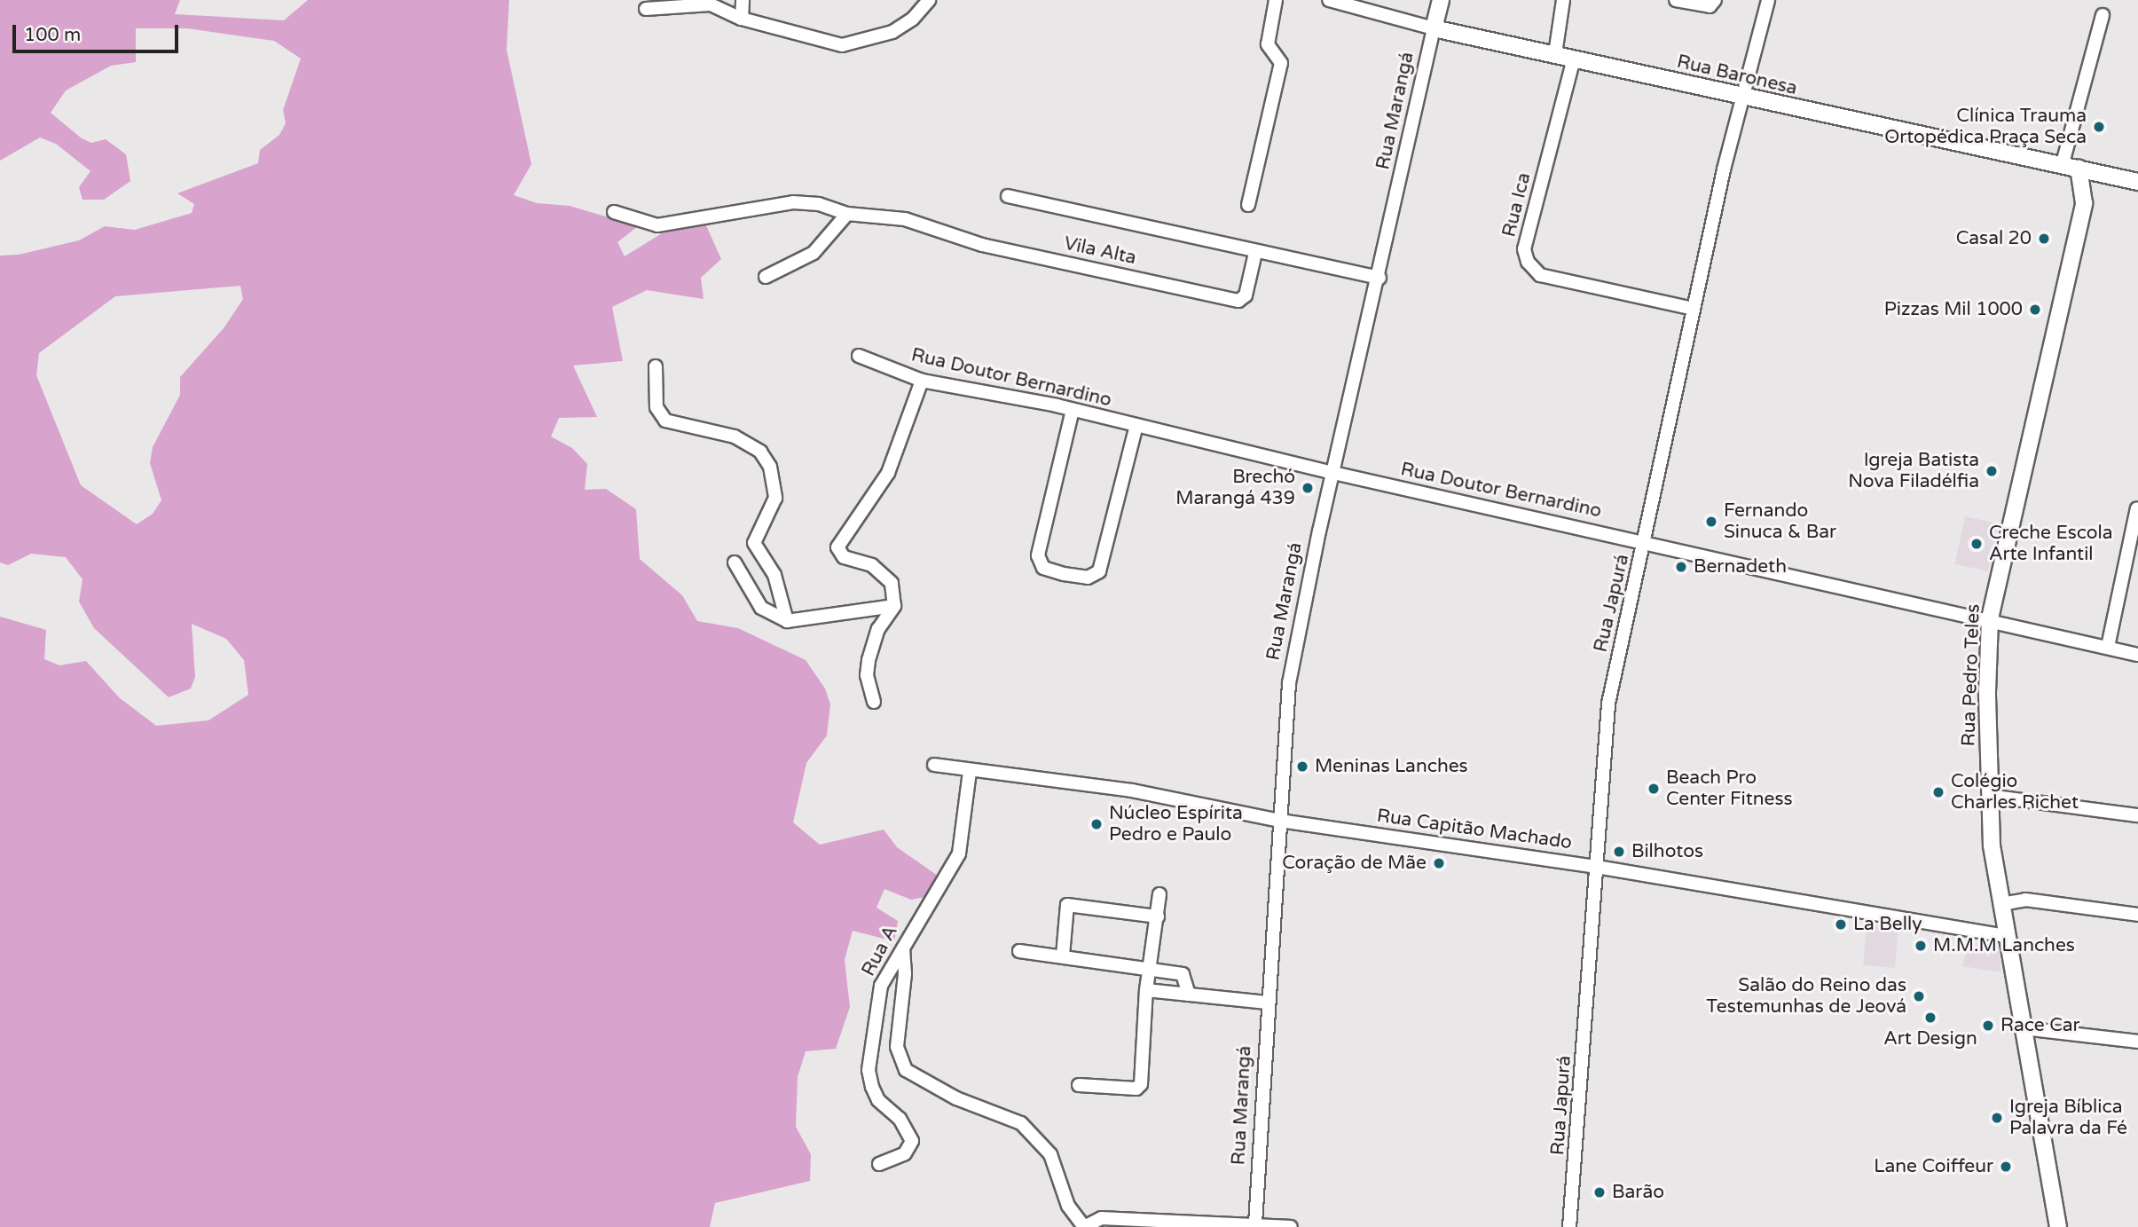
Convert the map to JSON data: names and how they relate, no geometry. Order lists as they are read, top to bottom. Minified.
{"streets":{"street":["Rua Baronesa","Rua Marangá","Rua Ica","Vila Alta","Rua Doutor Bernardino","Rua Japurá","Rua Pedro Teles","Rua Capitão Machado","Rua A"]},"crossings":[["Rua Baronesa","Rua Marangá"],["Rua Baronesa","Rua Ica"],["Rua Baronesa","Rua Japurá"],["Rua Baronesa","Rua Pedro Teles"],["Rua Marangá","Vila Alta"],["Rua Marangá","Rua Doutor Bernardino"],["Rua Marangá","Rua Capitão Machado"],["Rua Ica","Rua Japurá"],["Rua Doutor Bernardino","Rua Japurá"],["Rua Doutor Bernardino","Rua Pedro Teles"],["Rua Japurá","Rua Capitão Machado"],["Rua Pedro Teles","Rua Capitão Machado"],["Rua Capitão Machado","Rua A"]],"places":["Clínica Trauma Ortopédica Praça Seca","Casal 20","Pizzas Mil 1000","Igreja Batista Nova Filadélfia","Brechó Marangá 439","Fernando Sinuca & Bar","Creche Escola Arte Infantil","Bernadeth","Meninas Lanches","Beach Pro Center Fitness","Colégio Charles Richet","Núcleo Espírita Pedro e Paulo","Bilhotos","Coração de Mãe","La Belly","M.M.M Lanches","Salão do Reino das Testemunhas de Jeová","Art Design","Race Car","Igreja Bíblica Palavra da Fé","Lane Coiffeur","Barão"],"scale_bar":"100 m"}
